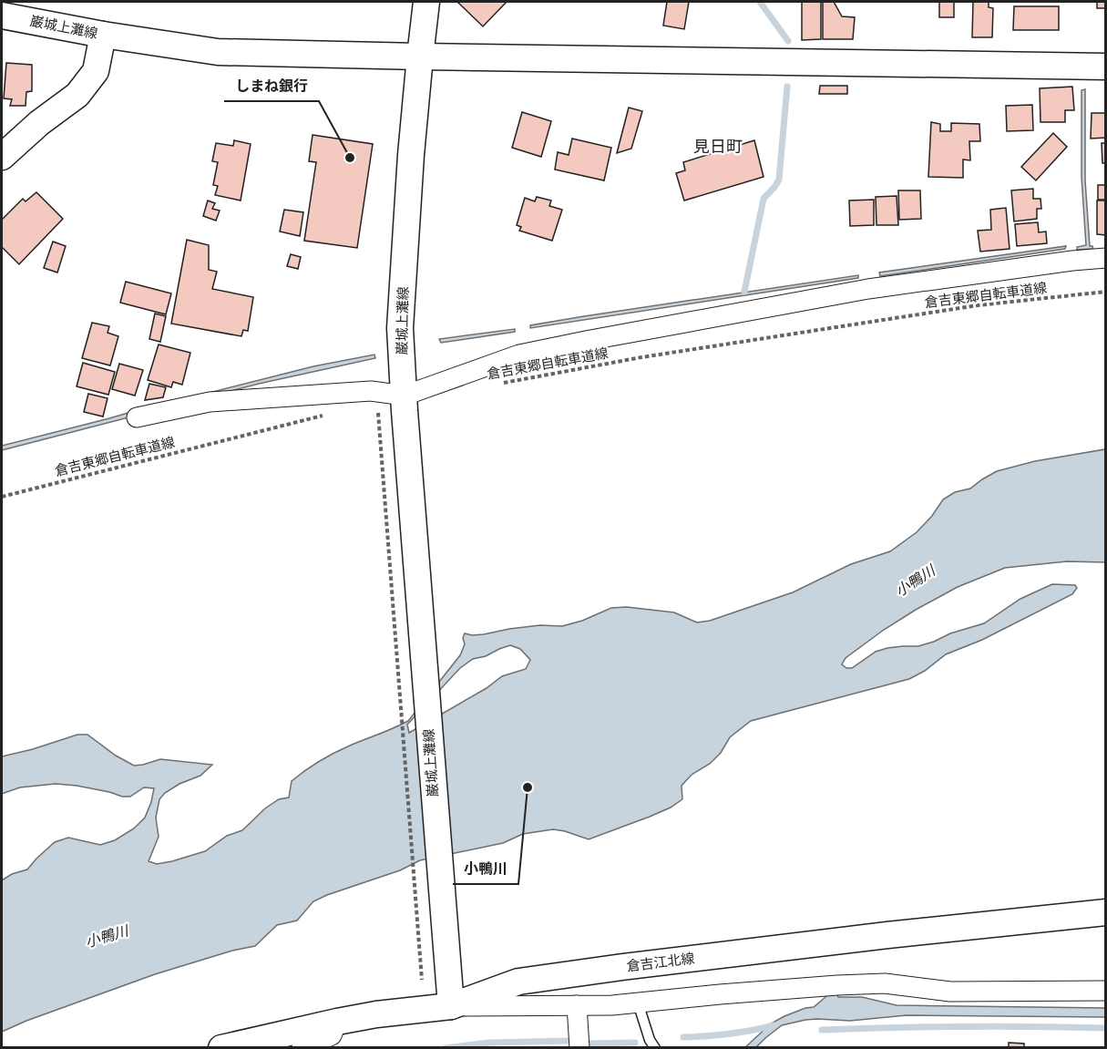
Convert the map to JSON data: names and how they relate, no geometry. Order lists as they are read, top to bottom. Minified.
{"streets":{"main road":["巌城上灘線","倉吉江北線"],"path":["倉吉東郷自転車道線"]},"crossings":[["巌城上灘線","倉吉江北線"]],"districts":["見日町"],"water":["小鴨川"],"places":["しまね銀行","小鴨川"]}
